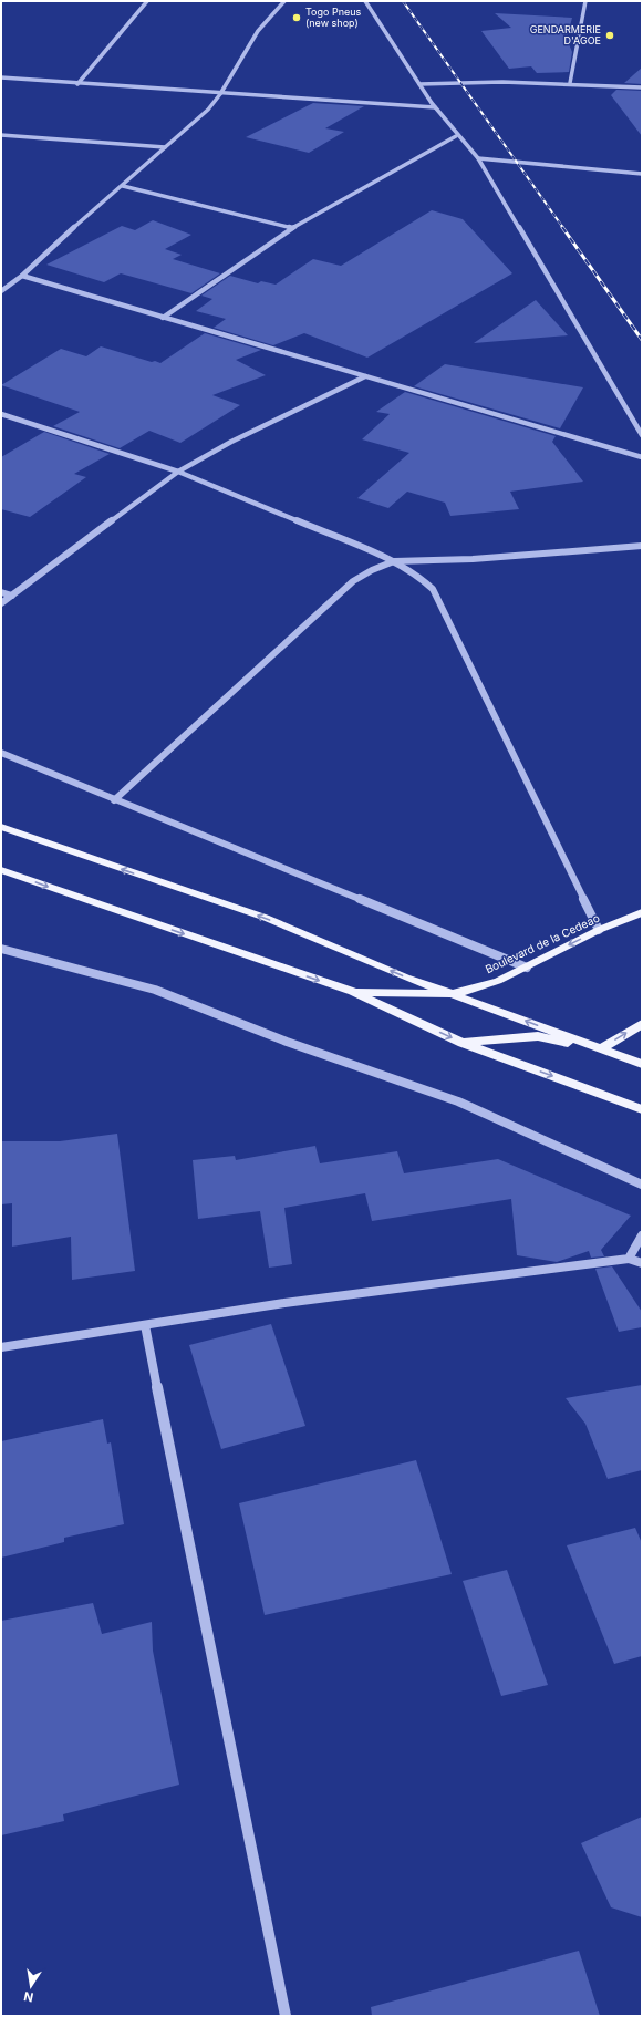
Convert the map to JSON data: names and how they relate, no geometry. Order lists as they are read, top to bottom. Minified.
{"streets":{"main road":["Boulevard de la Cedeao"]},"one_way":["Boulevard de la Cedeao"],"places":["Togo Pneus (new shop)","GENDARMERIE D'AGOE"],"north":"bottom"}
